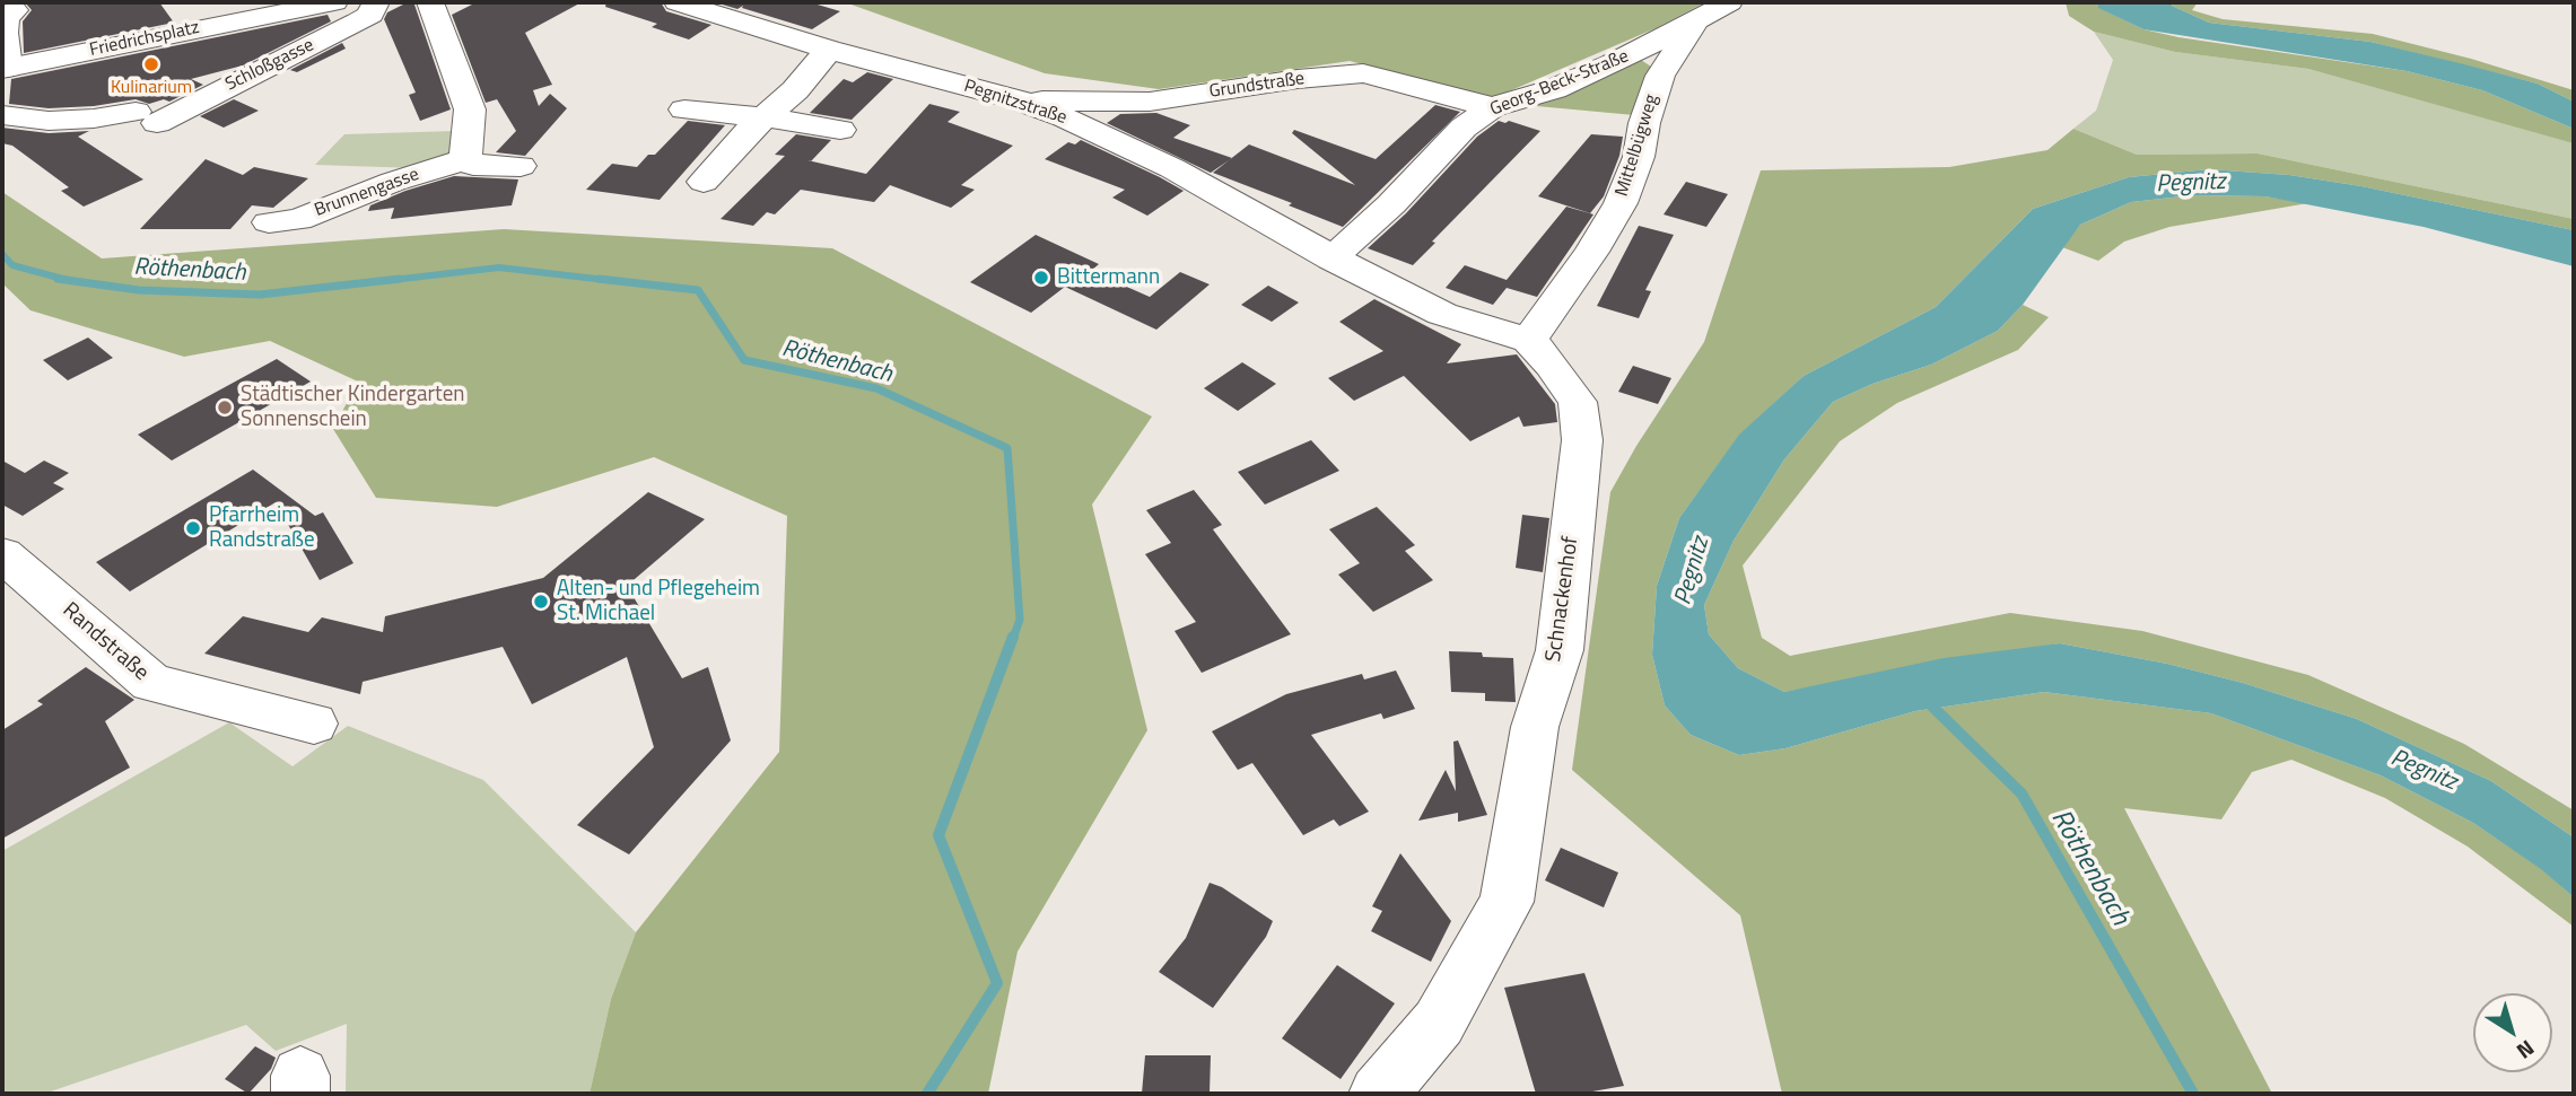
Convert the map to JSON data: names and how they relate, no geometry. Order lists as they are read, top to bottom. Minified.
{"streets":{"street":["Friedrichsplatz","Schloßgasse","Georg-Beck-Straße","Grundstraße","Pegnitzstraße","Mittelbügweg","Brunnengasse","Schnackenhof","Randstraße"]},"crossings":[["Georg-Beck-Straße","Grundstraße"],["Georg-Beck-Straße","Pegnitzstraße"],["Georg-Beck-Straße","Mittelbügweg"],["Grundstraße","Pegnitzstraße"],["Mittelbügweg","Schnackenhof"]],"water":["Pegnitz","Röthenbach"],"places":["Kulinarium","Bittermann","Städtischer Kindergarten Sonnenschein","Pfarrheim Randstraße","Alten- und Pflegeheim St. Michael"],"north":"bottom right"}
